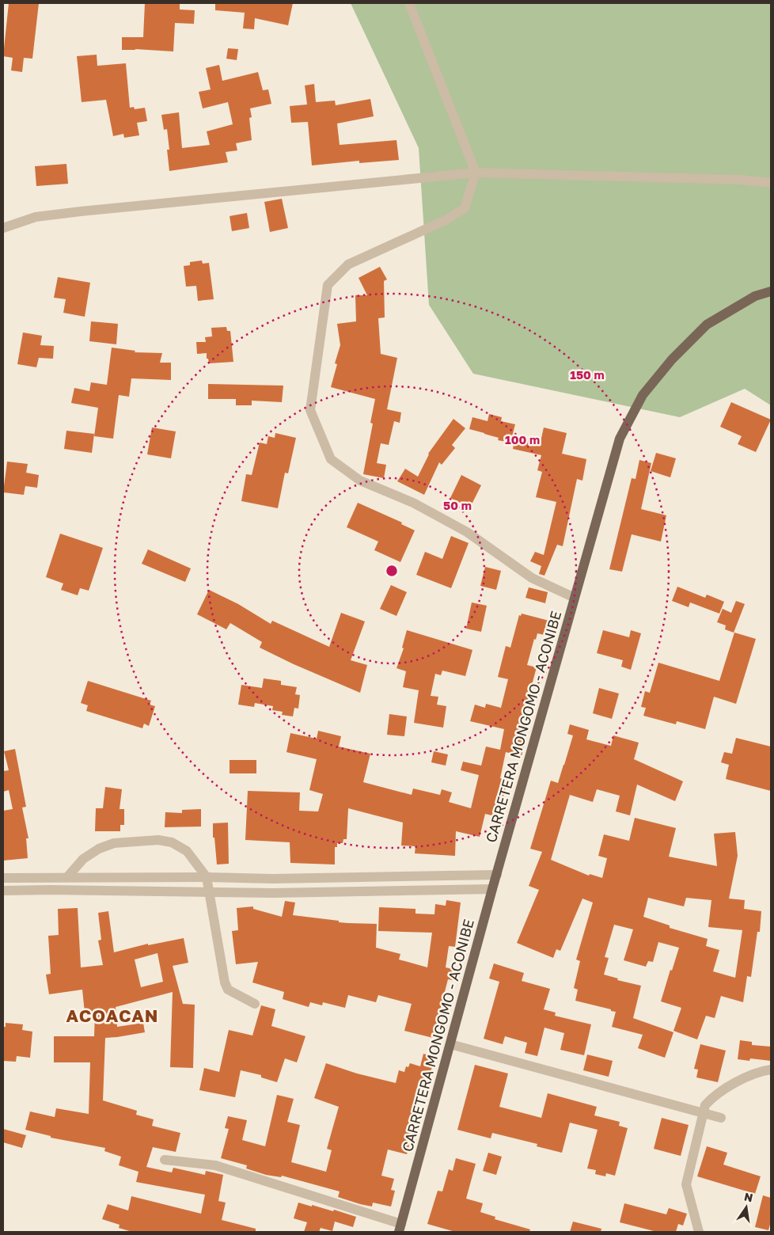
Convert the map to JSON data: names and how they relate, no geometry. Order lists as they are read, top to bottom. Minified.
{"streets":{"main road":["CARRETERA MONGOMO - ACONIBE"]},"districts":["ACOACAN"],"north":"top","rings":["150 m","100 m","50 m"]}
